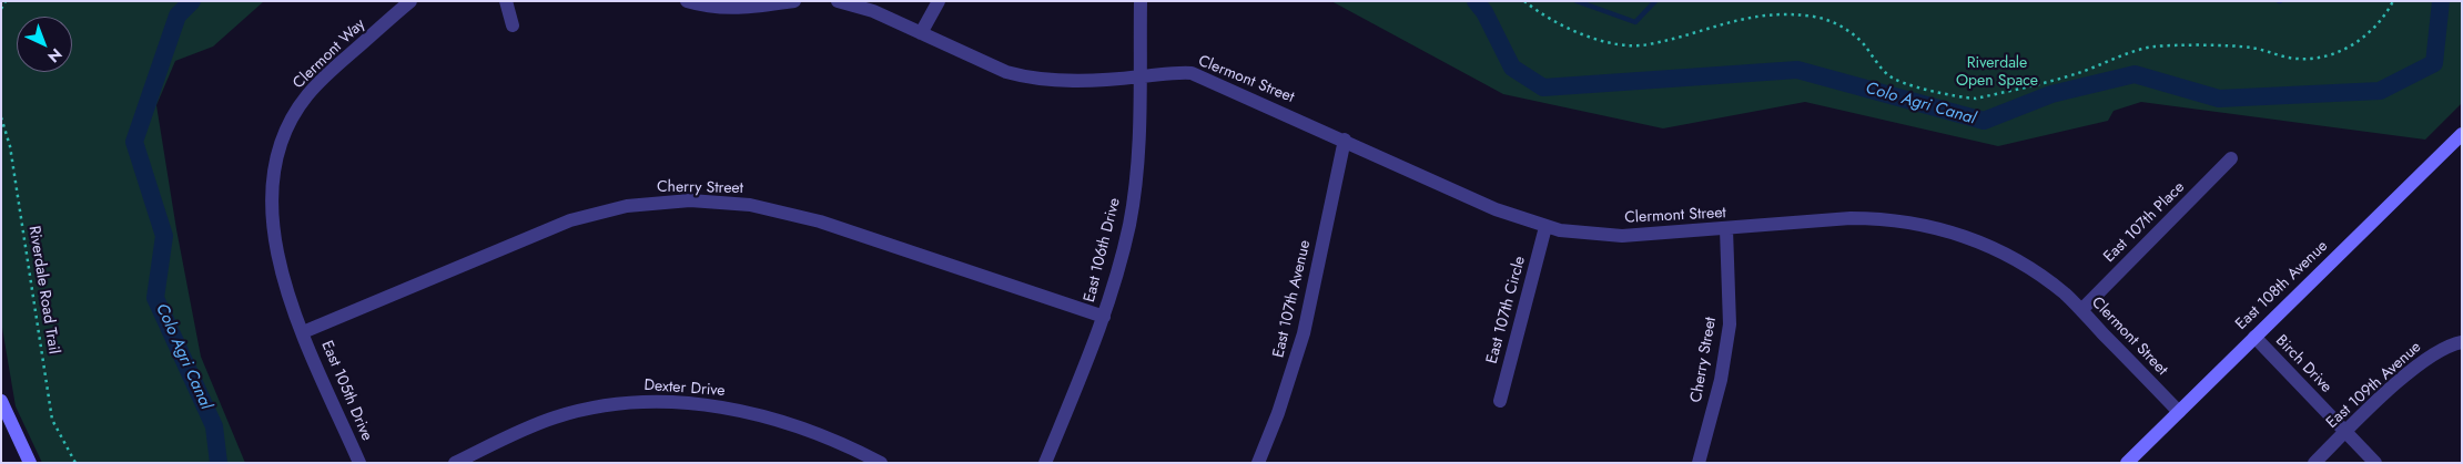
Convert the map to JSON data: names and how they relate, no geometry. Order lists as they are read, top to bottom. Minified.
{"streets":{"street":["Clermont Way","Clermont Street","Cherry Street","East 107th Place","East 106th Drive","East 108th Avenue","East 107th Avenue","East 107th Circle","Birch Drive","East 109th Avenue","Dexter Drive","East 105th Drive"],"path":["Riverdale Road Trail"]},"crossings":[["Clermont Way","Cherry Street"],["Clermont Way","East 105th Drive"],["Clermont Street","Cherry Street"],["Clermont Street","East 107th Place"],["Clermont Street","East 106th Drive"],["Clermont Street","East 108th Avenue"],["Clermont Street","East 107th Avenue"],["Clermont Street","East 107th Circle"],["Cherry Street","East 106th Drive"],["Cherry Street","East 105th Drive"],["East 108th Avenue","Birch Drive"],["Birch Drive","East 109th Avenue"]],"water":["Colo Agri Canal"],"parks":["Riverdale Open Space"],"north":"bottom right"}
